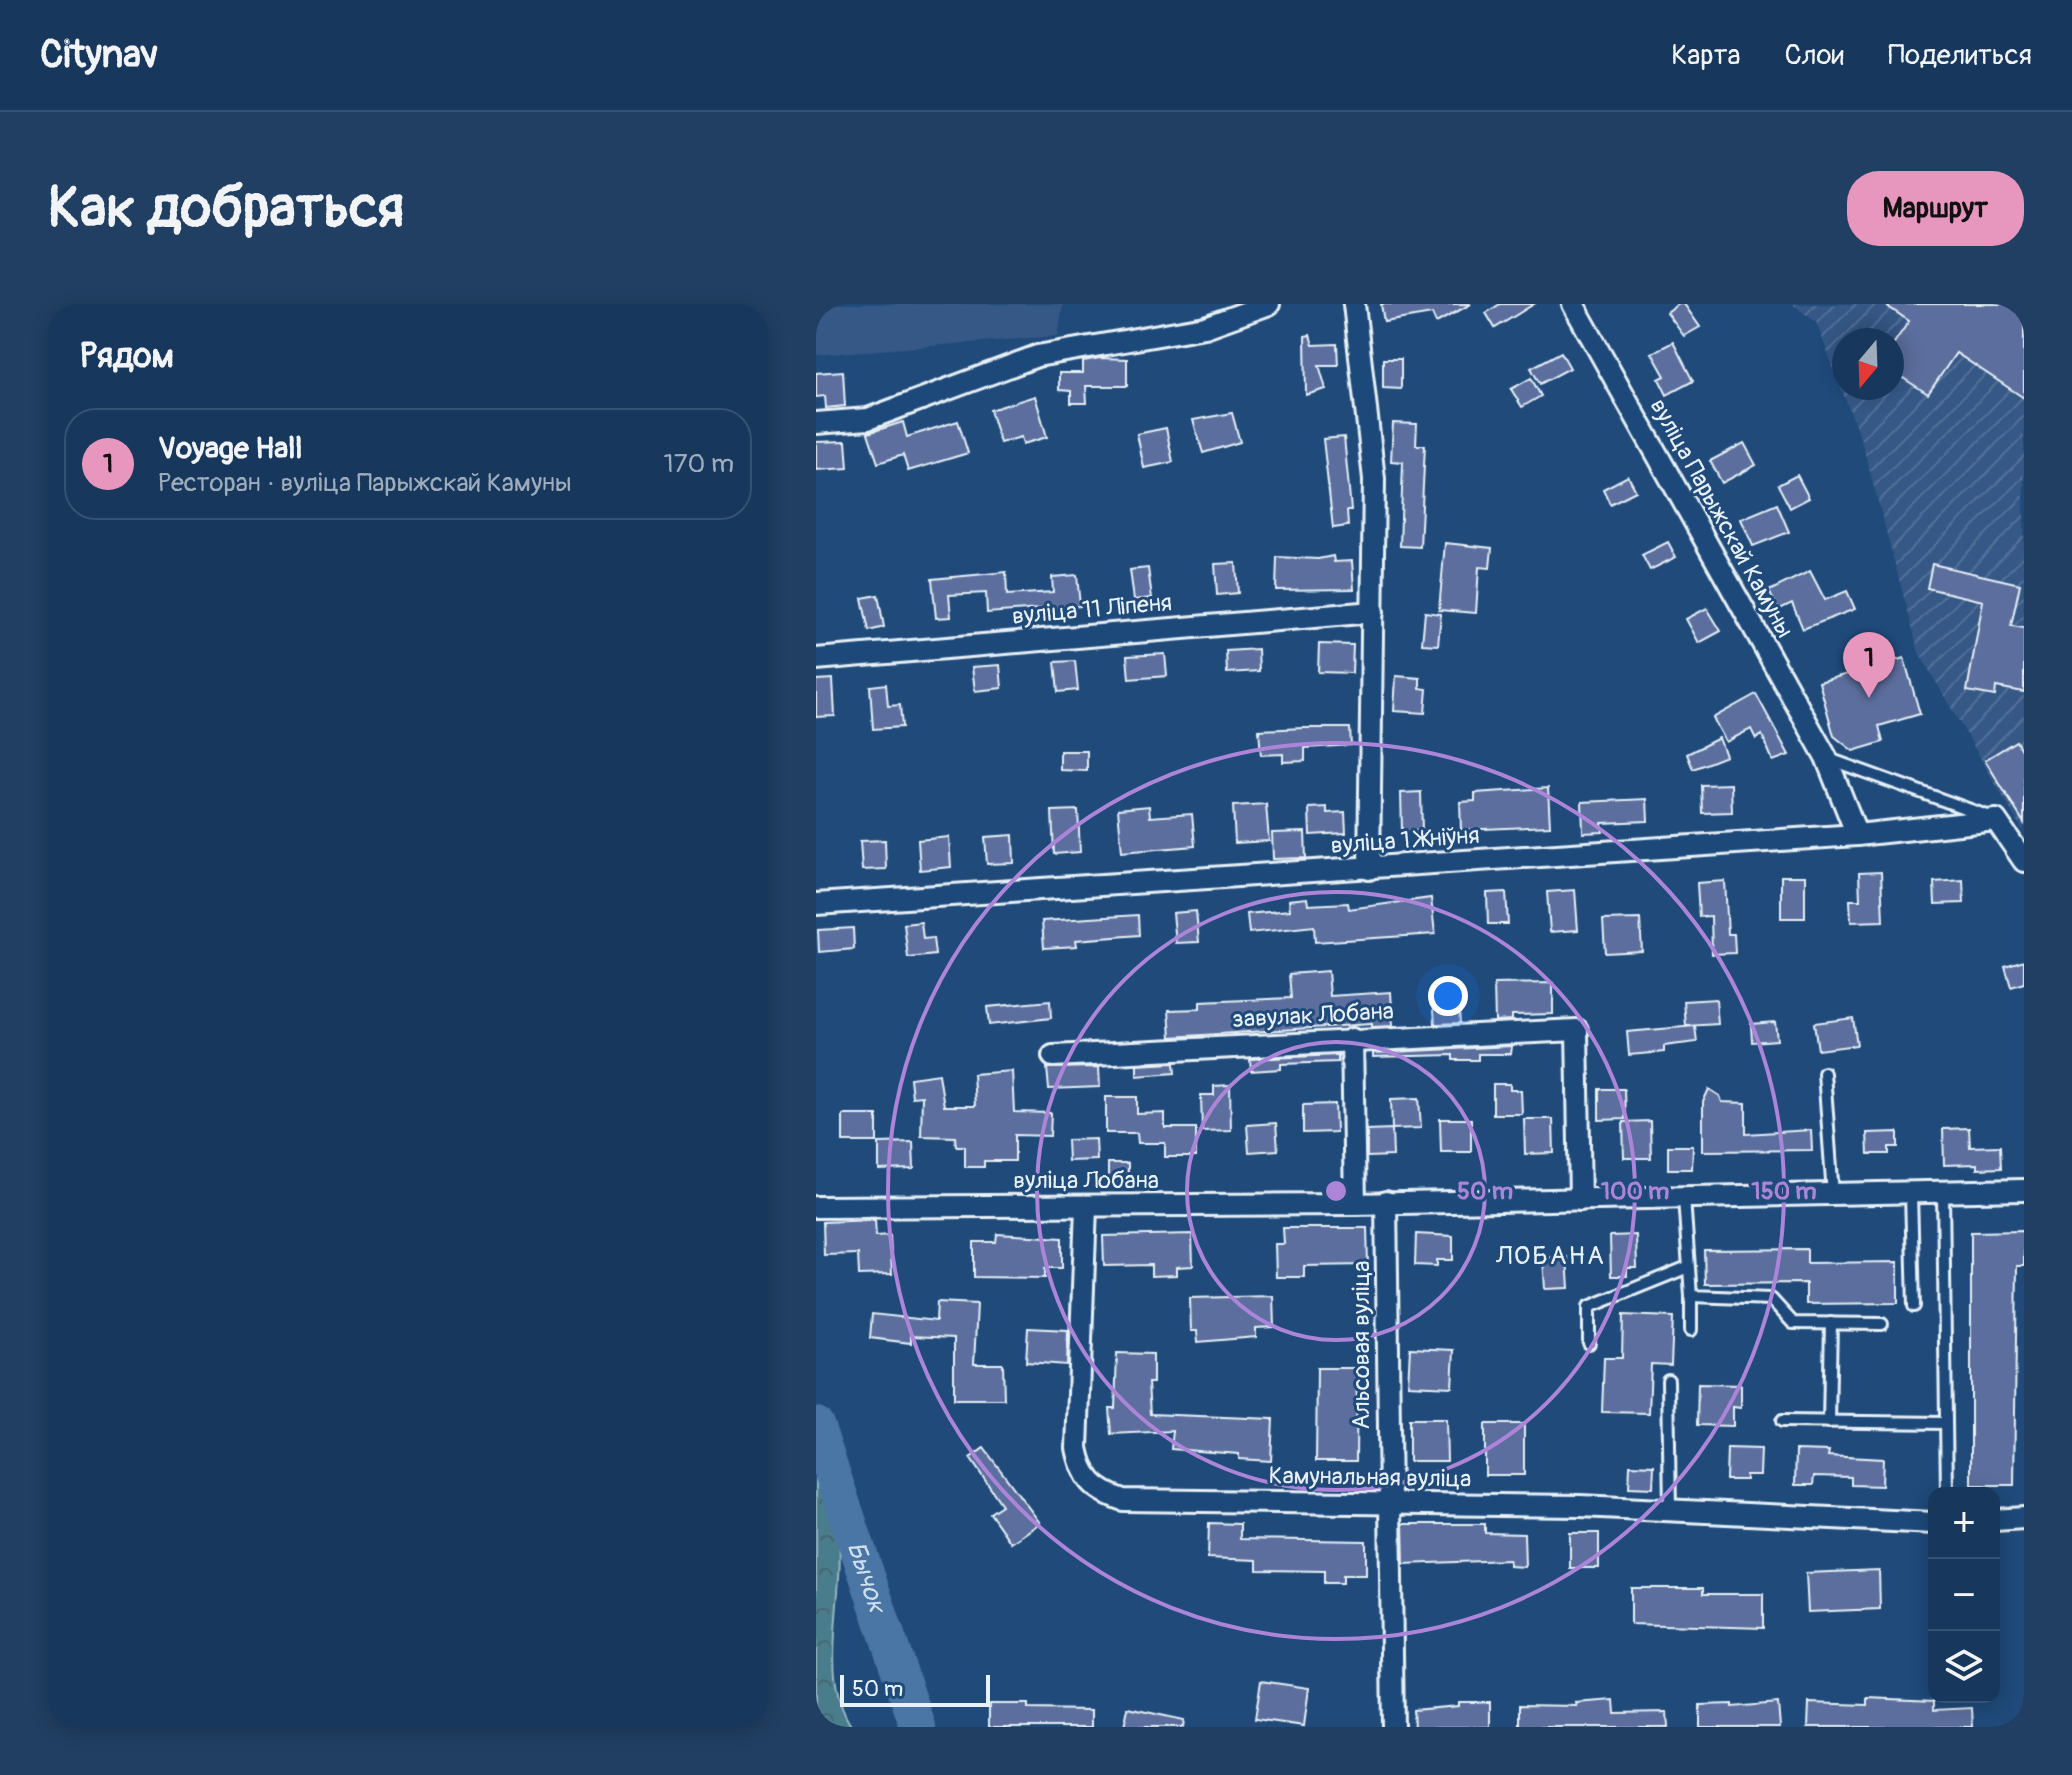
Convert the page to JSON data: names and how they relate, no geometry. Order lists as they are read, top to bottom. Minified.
{"streets":{"street":["вуліца Парыжскай Камуны","вуліца 11 Ліпеня","вуліца 1 Жніўня","завулак Лобана","вуліца Лобана","Альсовая вуліца","Камунальная вуліца"]},"crossings":[["вуліца Парыжскай Камуны","вуліца 1 Жніўня"],["завулак Лобана","вуліца Лобана"],["вуліца Лобана","Альсовая вуліца"],["вуліца Лобана","Камунальная вуліца"],["Альсовая вуліца","Камунальная вуліца"]],"districts":["ЛОБАНА"],"water":["Бычок"],"scale_bar":"50 m","north":"bottom","page":{"header":"Citynav","nav":["Карта","Слои","Поделиться"],"buttons":"Маршрут","title":"Как добраться","heading":"Рядом","list":[{"mark":"1","name":"Voyage Hall","note":"Ресторан · вуліца Парыжскай Камуны","value":"170 m"}],"pins":"1","map_buttons":["+","−"],"scale":"50 m"},"rings":["50 m","100 m","150 m"]}
